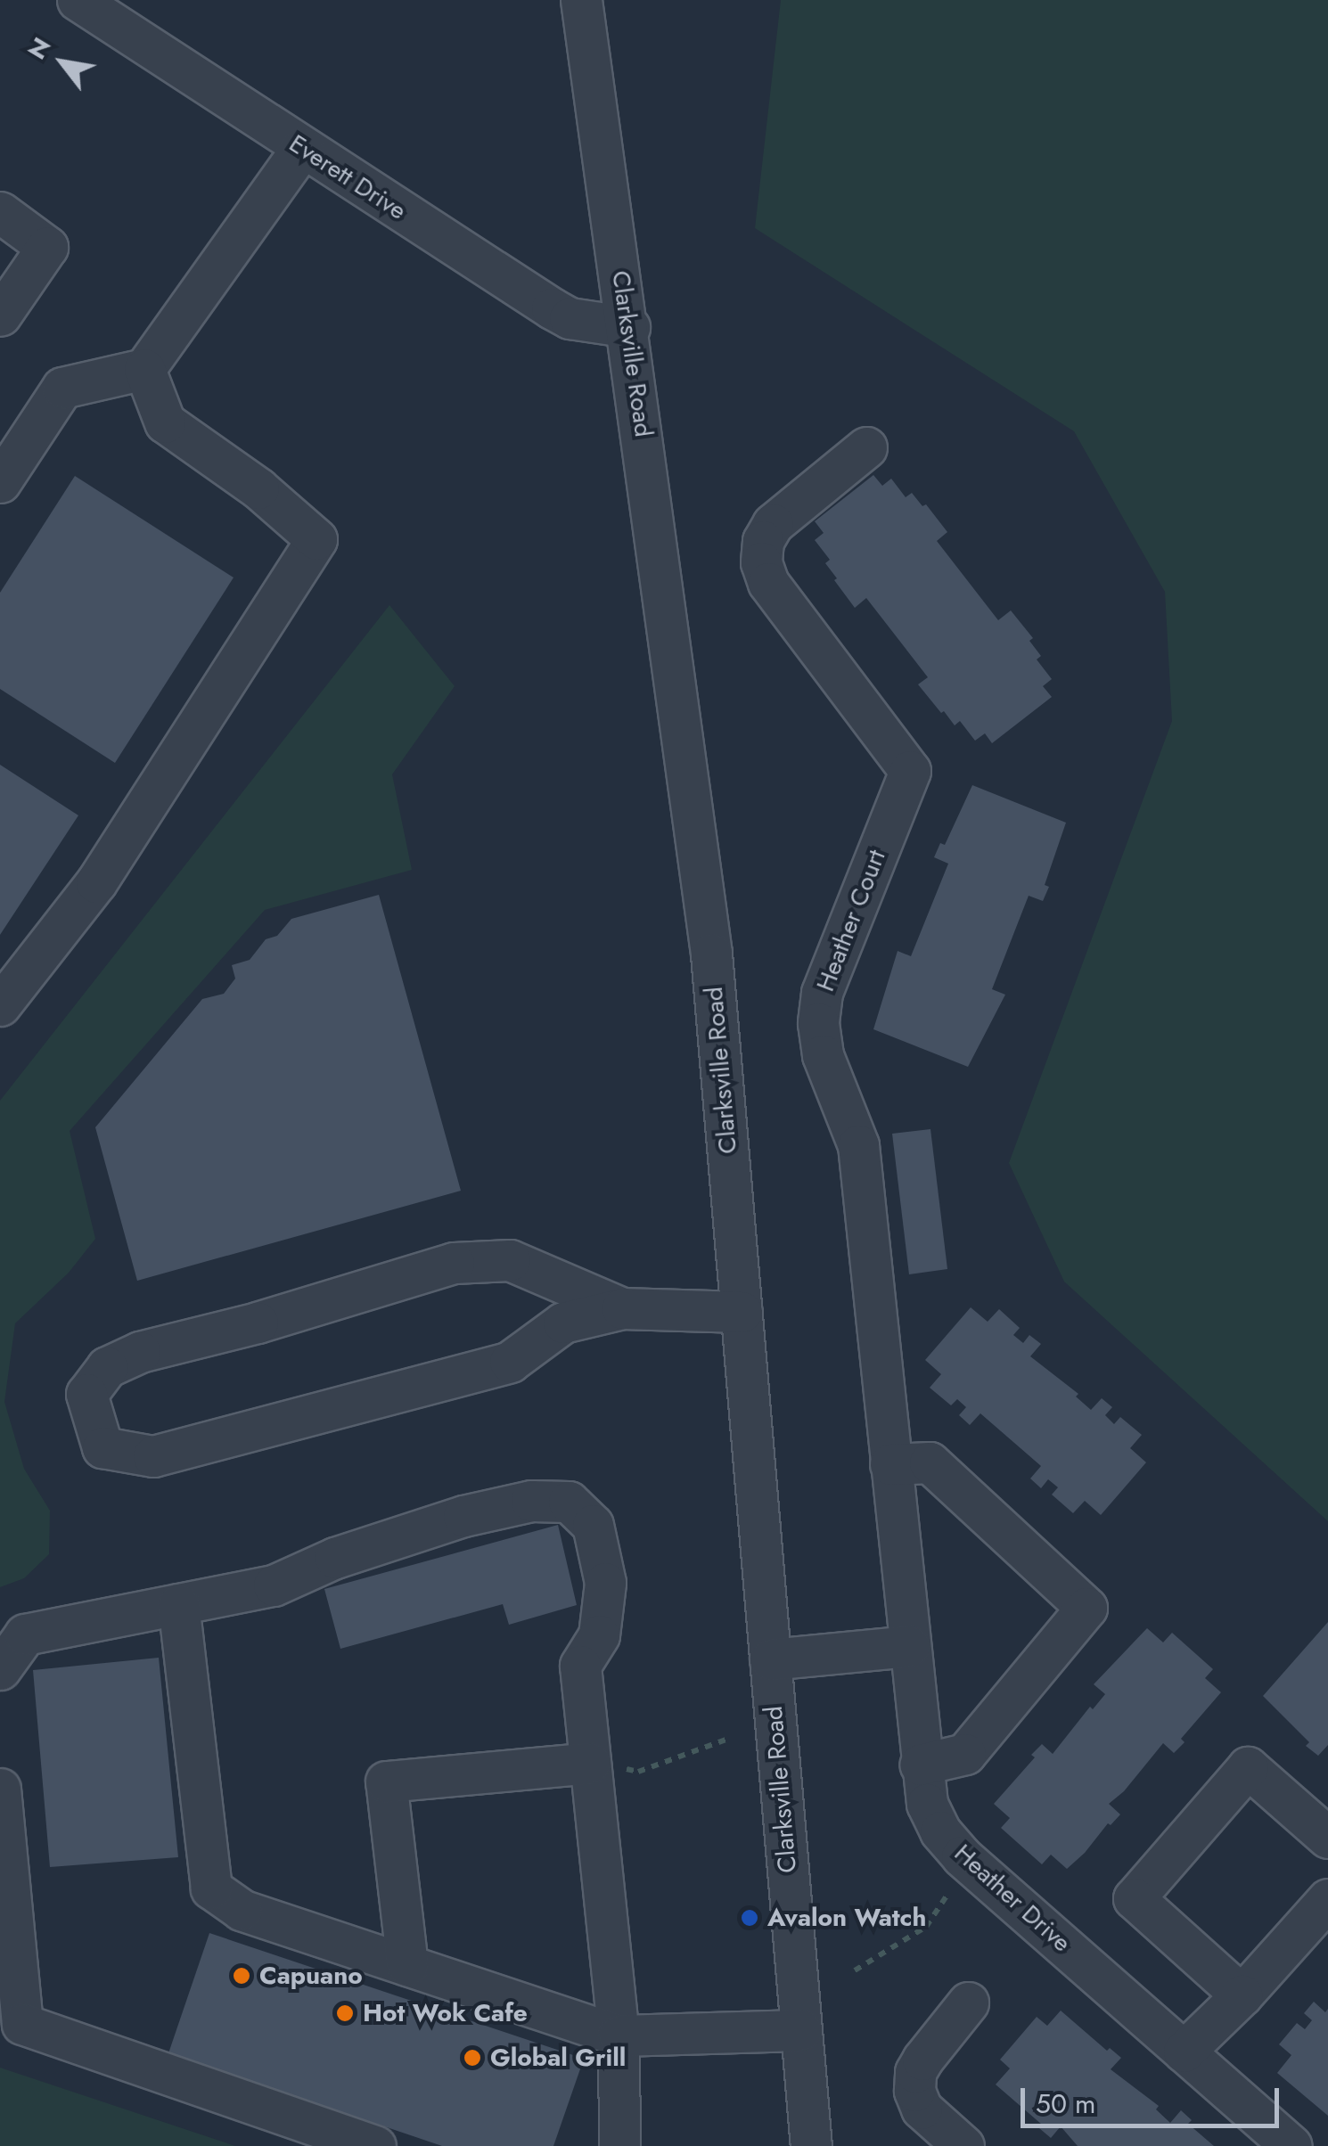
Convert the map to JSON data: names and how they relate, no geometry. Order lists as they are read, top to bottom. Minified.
{"streets":{"street":["Everett Drive","Clarksville Road","Heather Court","Heather Drive"]},"crossings":[["Everett Drive","Clarksville Road"],["Heather Court","Heather Drive"]],"places":["Avalon Watch","Capuano","Hot Wok Cafe","Global Grill"],"scale_bar":"50 m","north":"top left"}
